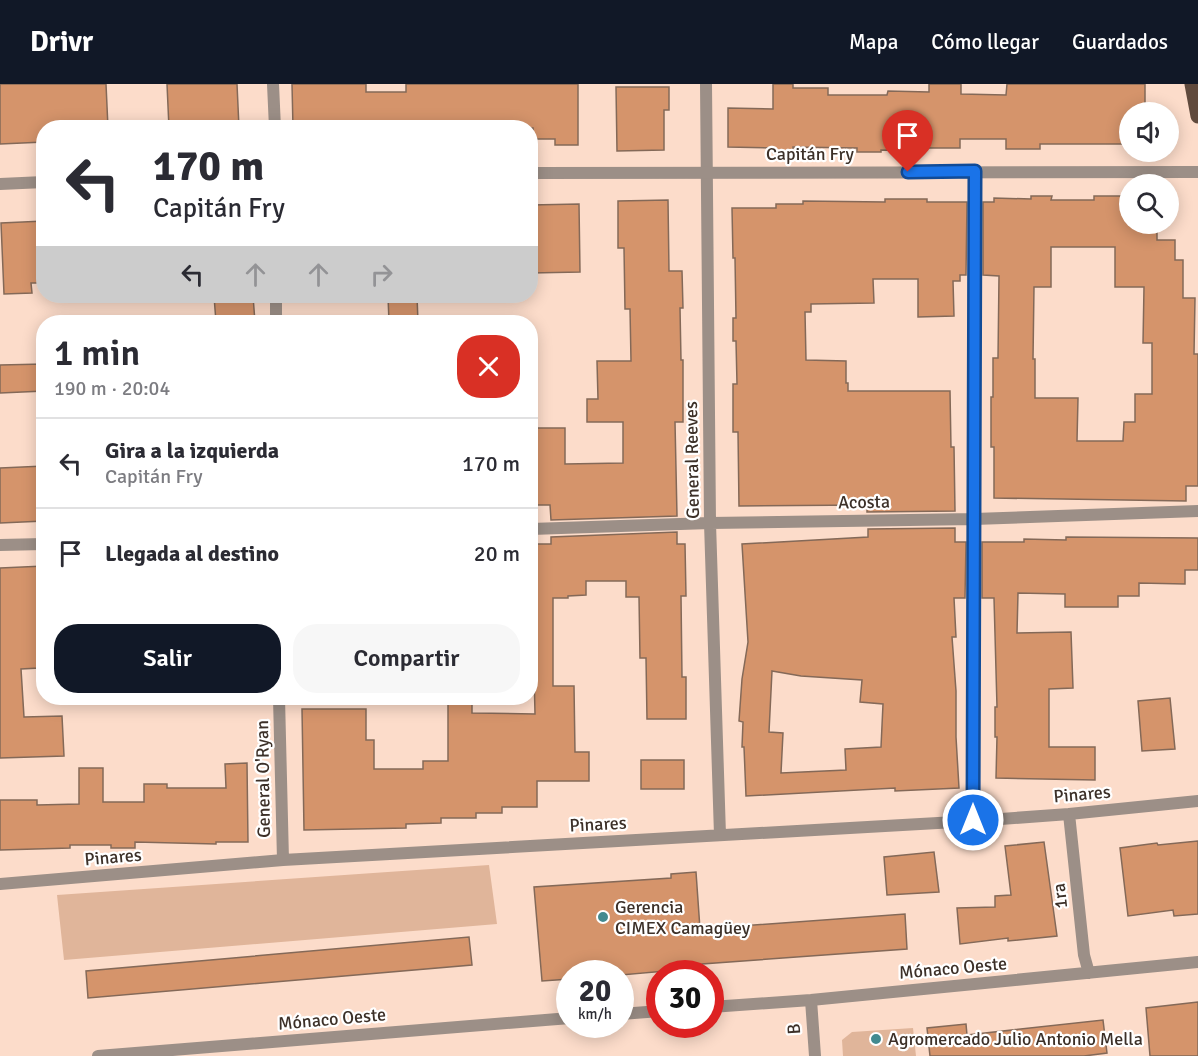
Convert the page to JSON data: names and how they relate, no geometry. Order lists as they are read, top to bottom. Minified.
{"streets":{"street":["Capitán Fry","General Reeves","Acosta","General O'Ryan","Pinares","1ra","Mónaco Oeste","B"]},"crossings":[["Capitán Fry","General Reeves"],["General Reeves","Acosta"],["General Reeves","Pinares"],["General O'Ryan","Pinares"],["Pinares","1ra"],["1ra","Mónaco Oeste"],["Mónaco Oeste","B"]],"places":["Gerencia CIMEX Camagüey","Agromercado Julio Antonio Mella"],"page":{"header":"Drivr","nav":["Mapa","Cómo llegar","Guardados"],"turn":["170 m","Capitán Fry"],"heading":["1 min","190 m · 20:04"],"list":[{"name":"Gira a la izquierda","note":"Capitán Fry","value":"170 m"},{"name":"Llegada al destino","value":"20 m"}],"buttons":["Salir","Compartir"],"speed":"20 km/h","limit":"30"}}
